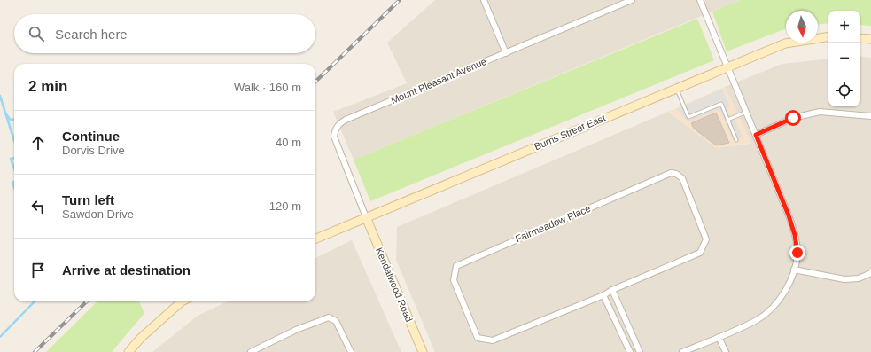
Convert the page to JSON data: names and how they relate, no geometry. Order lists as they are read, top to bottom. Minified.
{"streets":{"street":["Mount Pleasant Avenue","Burns Street East","Fairmeadow Place","Kendalwood Road"]},"crossings":[["Mount Pleasant Avenue","Burns Street East"],["Mount Pleasant Avenue","Kendalwood Road"],["Burns Street East","Kendalwood Road"]],"north":"bottom","page":{"map_buttons":["+","−"],"search":"Search here","heading":["2 min","Walk · 160 m"],"list":[["Continue","Dorvis Drive","40 m"],["Turn left","Sawdon Drive","120 m"],"Arrive at destination"]}}
